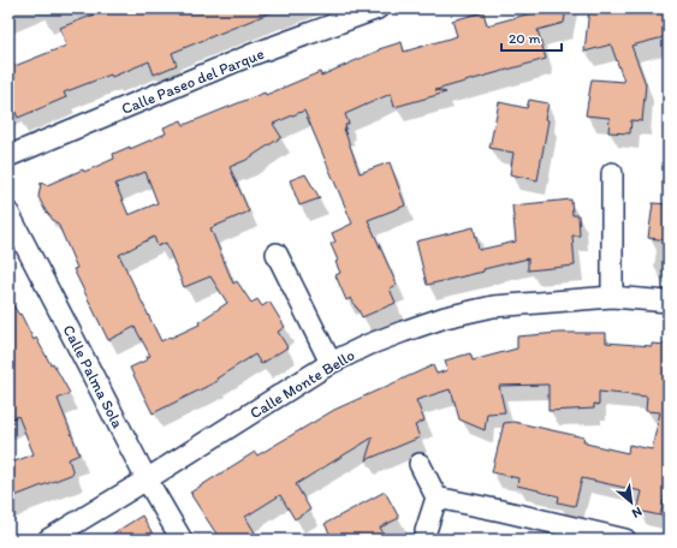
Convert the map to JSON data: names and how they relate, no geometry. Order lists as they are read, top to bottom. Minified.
{"streets":{"street":["Calle Paseo del Parque","Calle Palma Sola","Calle Monte Bello"]},"crossings":[["Calle Palma Sola","Calle Monte Bello"]],"scale_bar":"20 m","north":"bottom right"}
